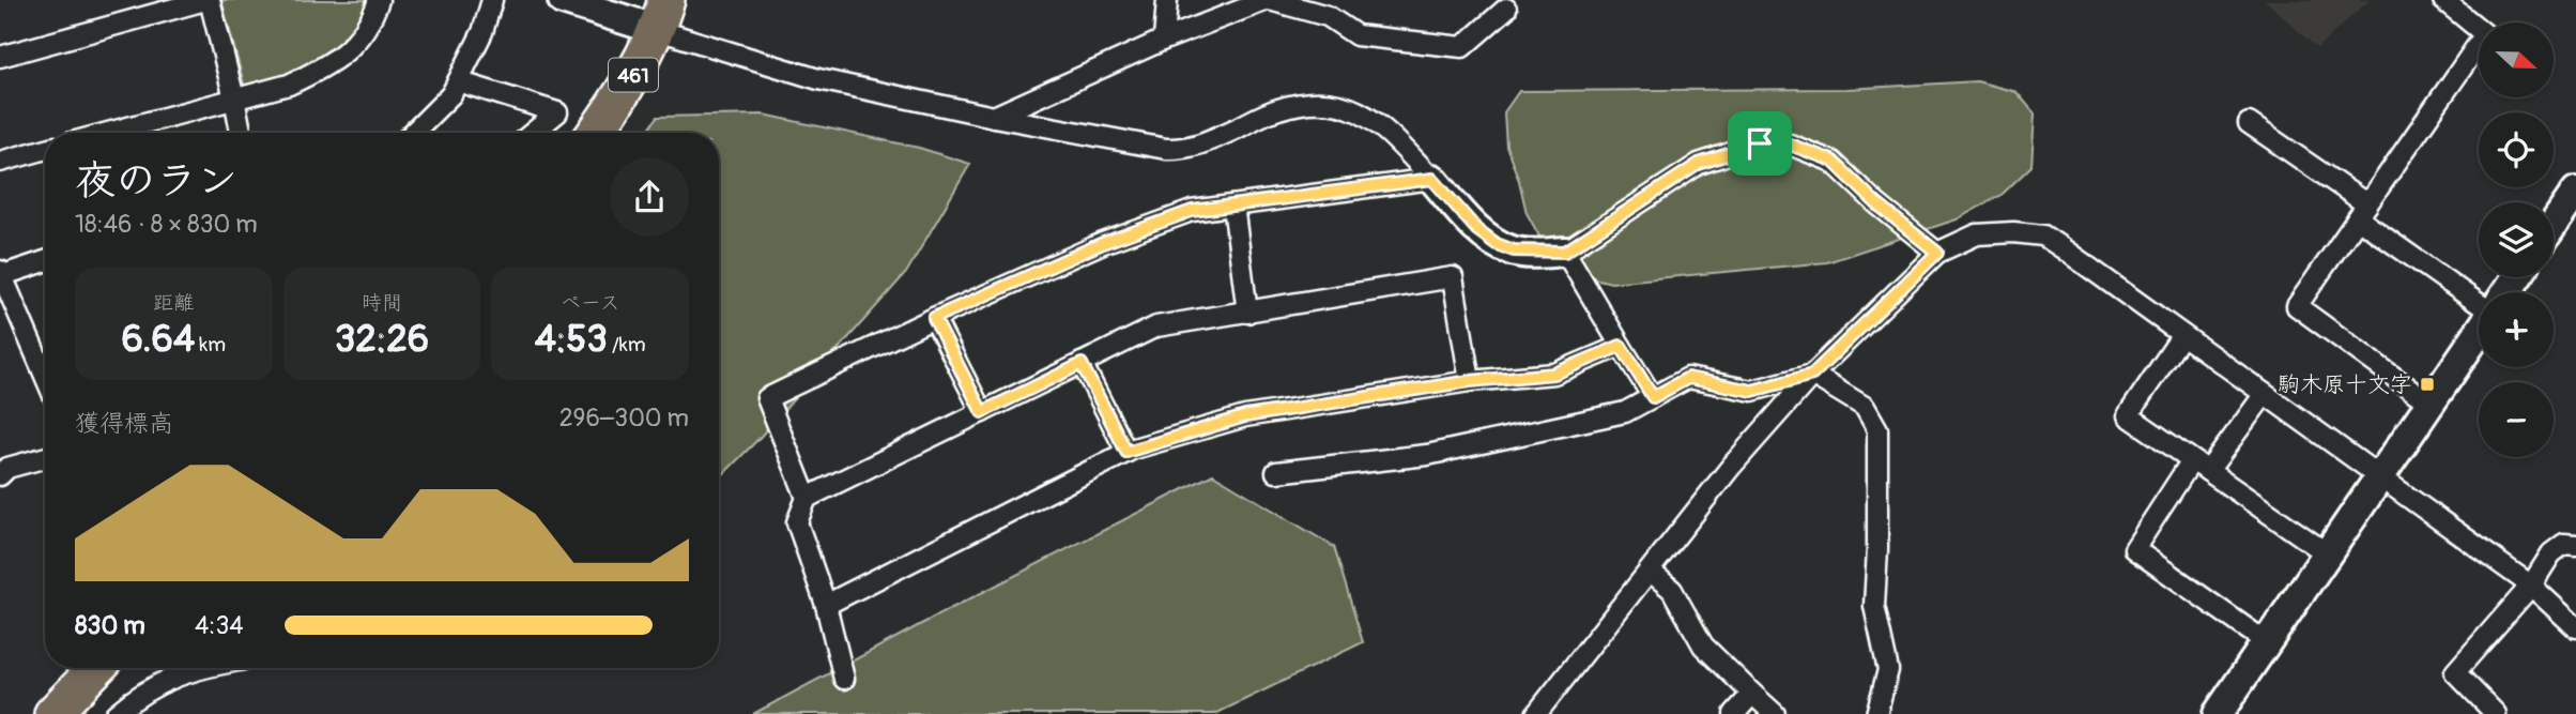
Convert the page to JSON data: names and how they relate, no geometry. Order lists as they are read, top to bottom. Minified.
{"streets":{"highway":["461"]},"places":{"transit":["駒木原十文字"]},"north":"right","page":{"map_buttons":["+","−"],"heading":["夜のラン","18:46 · 8 × 830 m"],"stats":[["距離","6.64 km"],["時間","32:26"],["ペース","4:53 /km"]],"chart":["獲得標高","296–300 m"],"list":[{"name":"830 m","note":"4:34"}]}}
